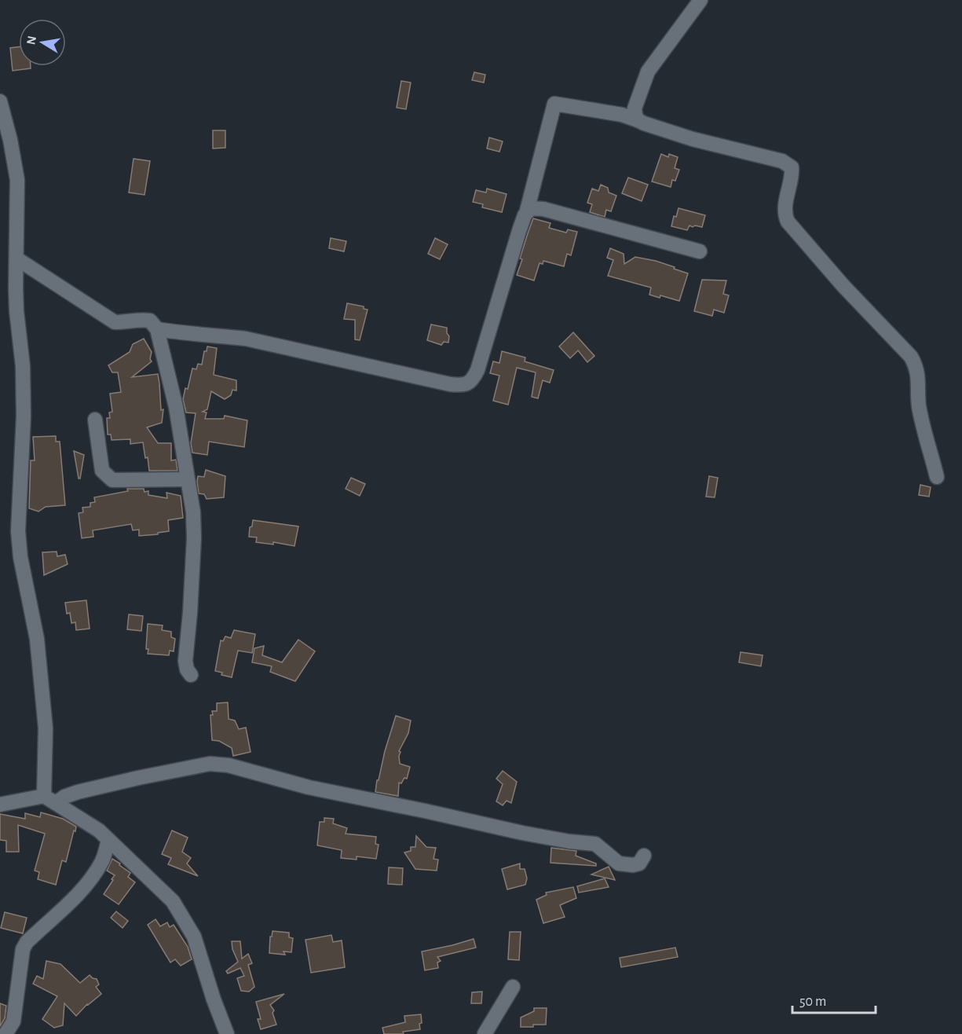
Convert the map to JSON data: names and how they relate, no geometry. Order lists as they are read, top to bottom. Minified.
{"scale_bar":"50 m","north":"left"}
